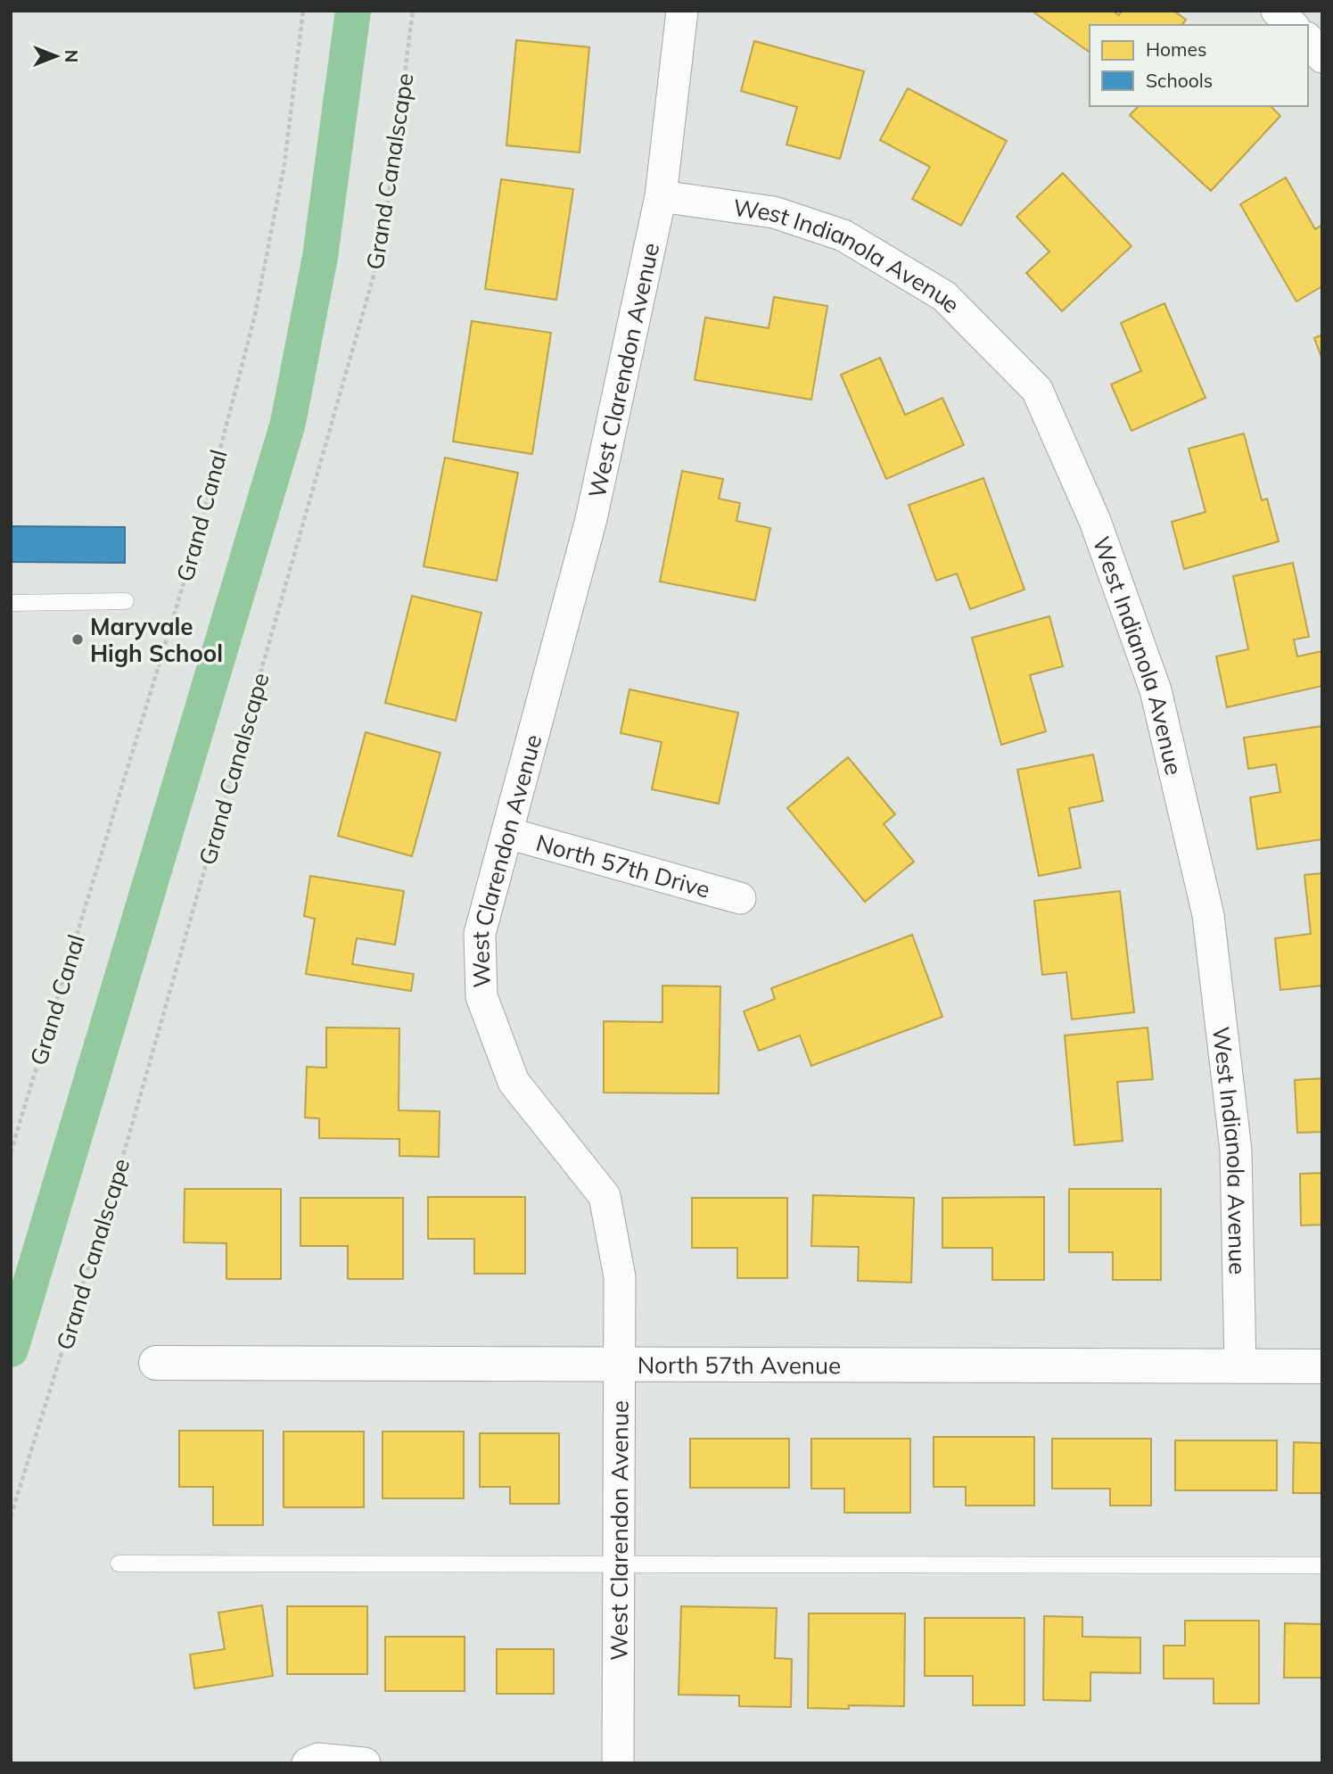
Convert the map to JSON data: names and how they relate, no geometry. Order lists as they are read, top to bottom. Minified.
{"streets":{"street":["West Indianola Avenue","West Clarendon Avenue","North 57th Drive","North 57th Avenue"],"path":["Grand Canalscape","Grand Canal"]},"crossings":[["West Indianola Avenue","West Clarendon Avenue"],["West Indianola Avenue","North 57th Avenue"],["West Clarendon Avenue","North 57th Drive"],["West Clarendon Avenue","North 57th Avenue"]],"places":["Maryvale High School"],"legend":["Homes","Schools"],"north":"right"}
